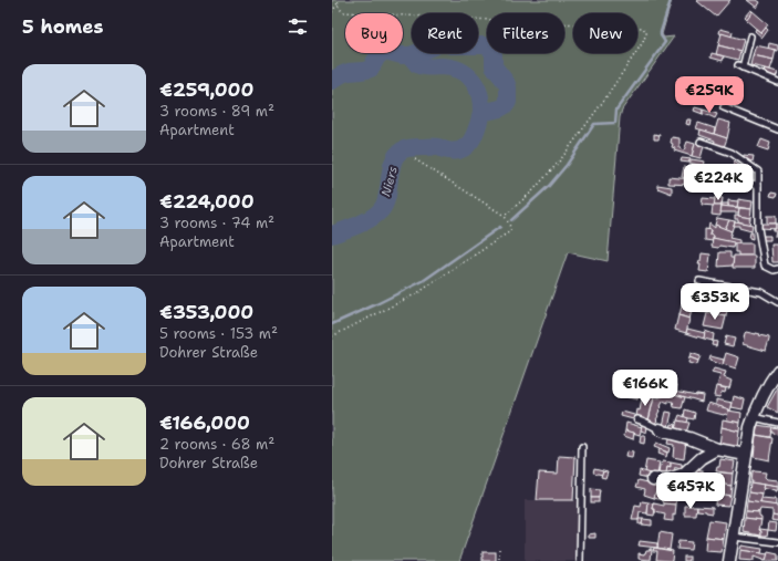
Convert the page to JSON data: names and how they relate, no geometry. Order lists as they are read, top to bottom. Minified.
{"water":["Niers"],"page":{"heading":"5 homes","chip":["Buy","Rent","Filters","New"],"list":[{"name":"€259,000","note":"3 rooms · 89 m² · Apartment"},{"name":"€224,000","note":"3 rooms · 74 m² · Apartment"},{"name":"€353,000","note":"5 rooms · 153 m² · Dohrer Straße"},{"name":"€166,000","note":"2 rooms · 68 m² · Dohrer Straße"}],"price":["€259K","€224K","€353K","€166K","€457K"]}}
